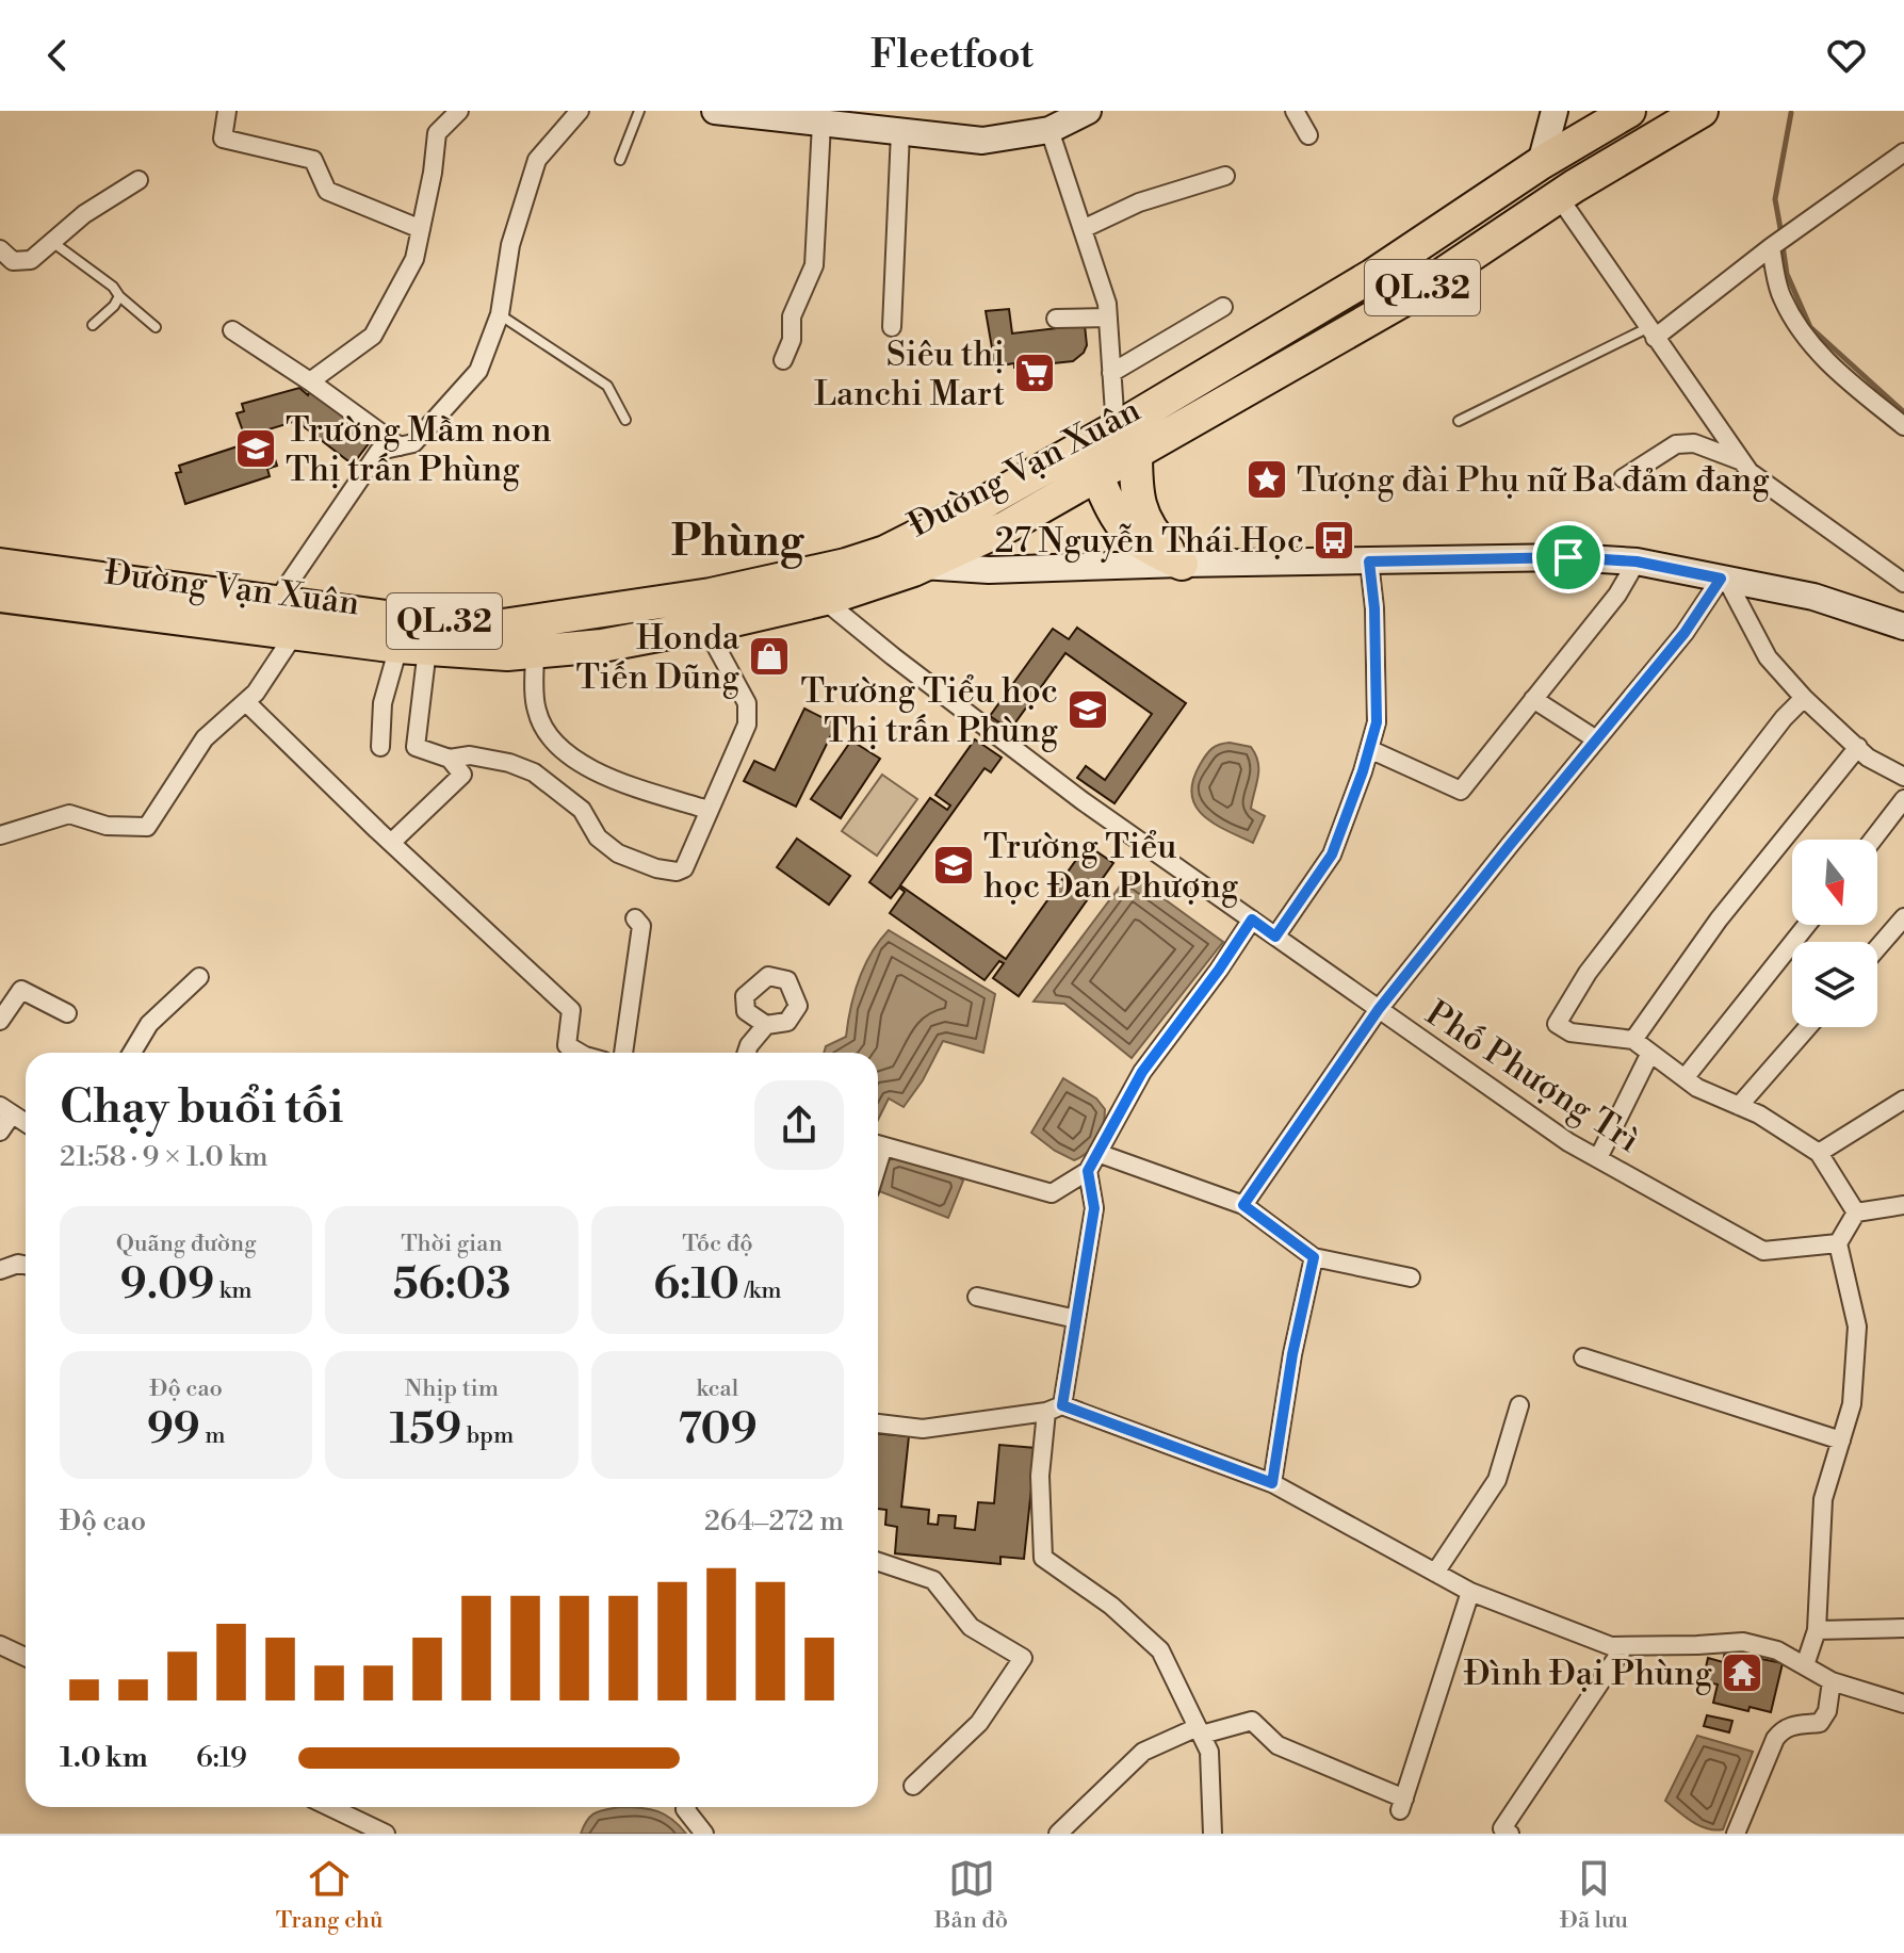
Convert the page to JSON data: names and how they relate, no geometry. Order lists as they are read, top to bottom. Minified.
{"streets":{"highway":["QL.32","Đường Vạn Xuân"],"street":["Phố Phượng Trì"]},"crossings":[["QL.32","Đường Vạn Xuân"],["Đường Vạn Xuân","Phố Phượng Trì"]],"districts":["Phùng"],"places":{"supermarket":["Siêu thị Lanchi Mart"],"school or university":["Trường Mầm non Thị trấn Phùng","Trường Tiểu học Thị trấn Phùng","Trường Tiểu học Đan Phượng"],"place":["Tượng đài Phụ nữ Ba đảm đang"],"bus stop":["27 Nguyễn Thái Học"],"shop":["Honda Tiến Dũng"],"temple":["Đình Đại Phùng"]},"north":"bottom","page":{"header":"Fleetfoot","heading":["Chạy buổi tối","21:58 · 9 × 1.0 km"],"stats":[["Quãng đường","9.09 km"],["Thời gian","56:03"],["Tốc độ","6:10 /km"],["Độ cao","99 m"],["Nhịp tim","159 bpm"],["kcal","709"]],"chart":["Độ cao","264–272 m"],"list":[{"name":"1.0 km","note":"6:19"}],"tabs":["Trang chủ","Bản đồ","Đã lưu"]}}
